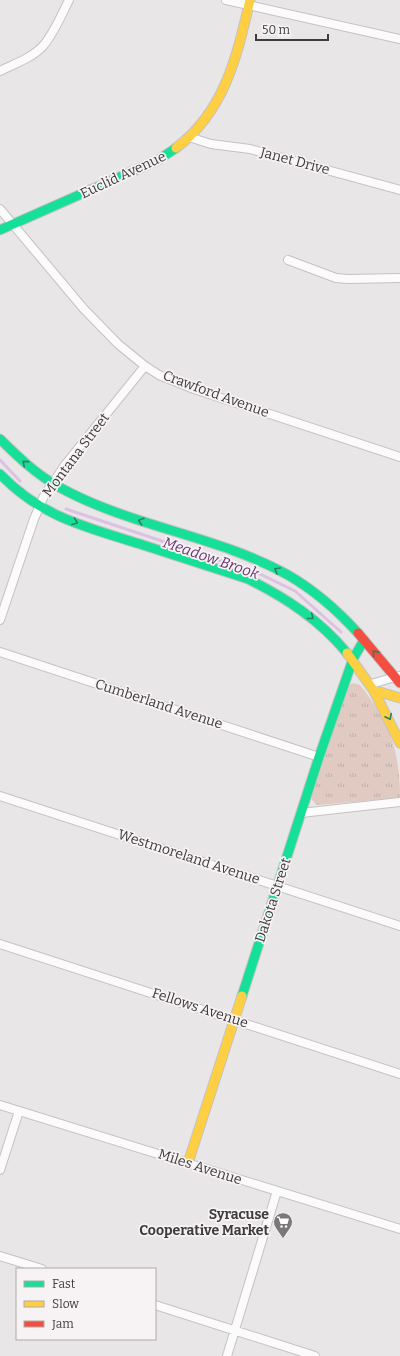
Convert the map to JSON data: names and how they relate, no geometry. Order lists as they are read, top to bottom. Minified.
{"streets":{"street":["Janet Drive","Euclid Avenue","Crawford Avenue","Montana Street","Cumberland Avenue","Westmoreland Avenue","Dakota Street","Fellows Avenue","Miles Avenue"]},"crossings":[["Janet Drive","Euclid Avenue"],["Euclid Avenue","Crawford Avenue"],["Crawford Avenue","Montana Street"],["Cumberland Avenue","Dakota Street"],["Westmoreland Avenue","Dakota Street"],["Dakota Street","Fellows Avenue"],["Dakota Street","Miles Avenue"]],"water":["Meadow Brook"],"places":{"supermarket":["Syracuse Cooperative Market"]},"legend":["Fast","Slow","Jam"],"scale_bar":"50 m"}
